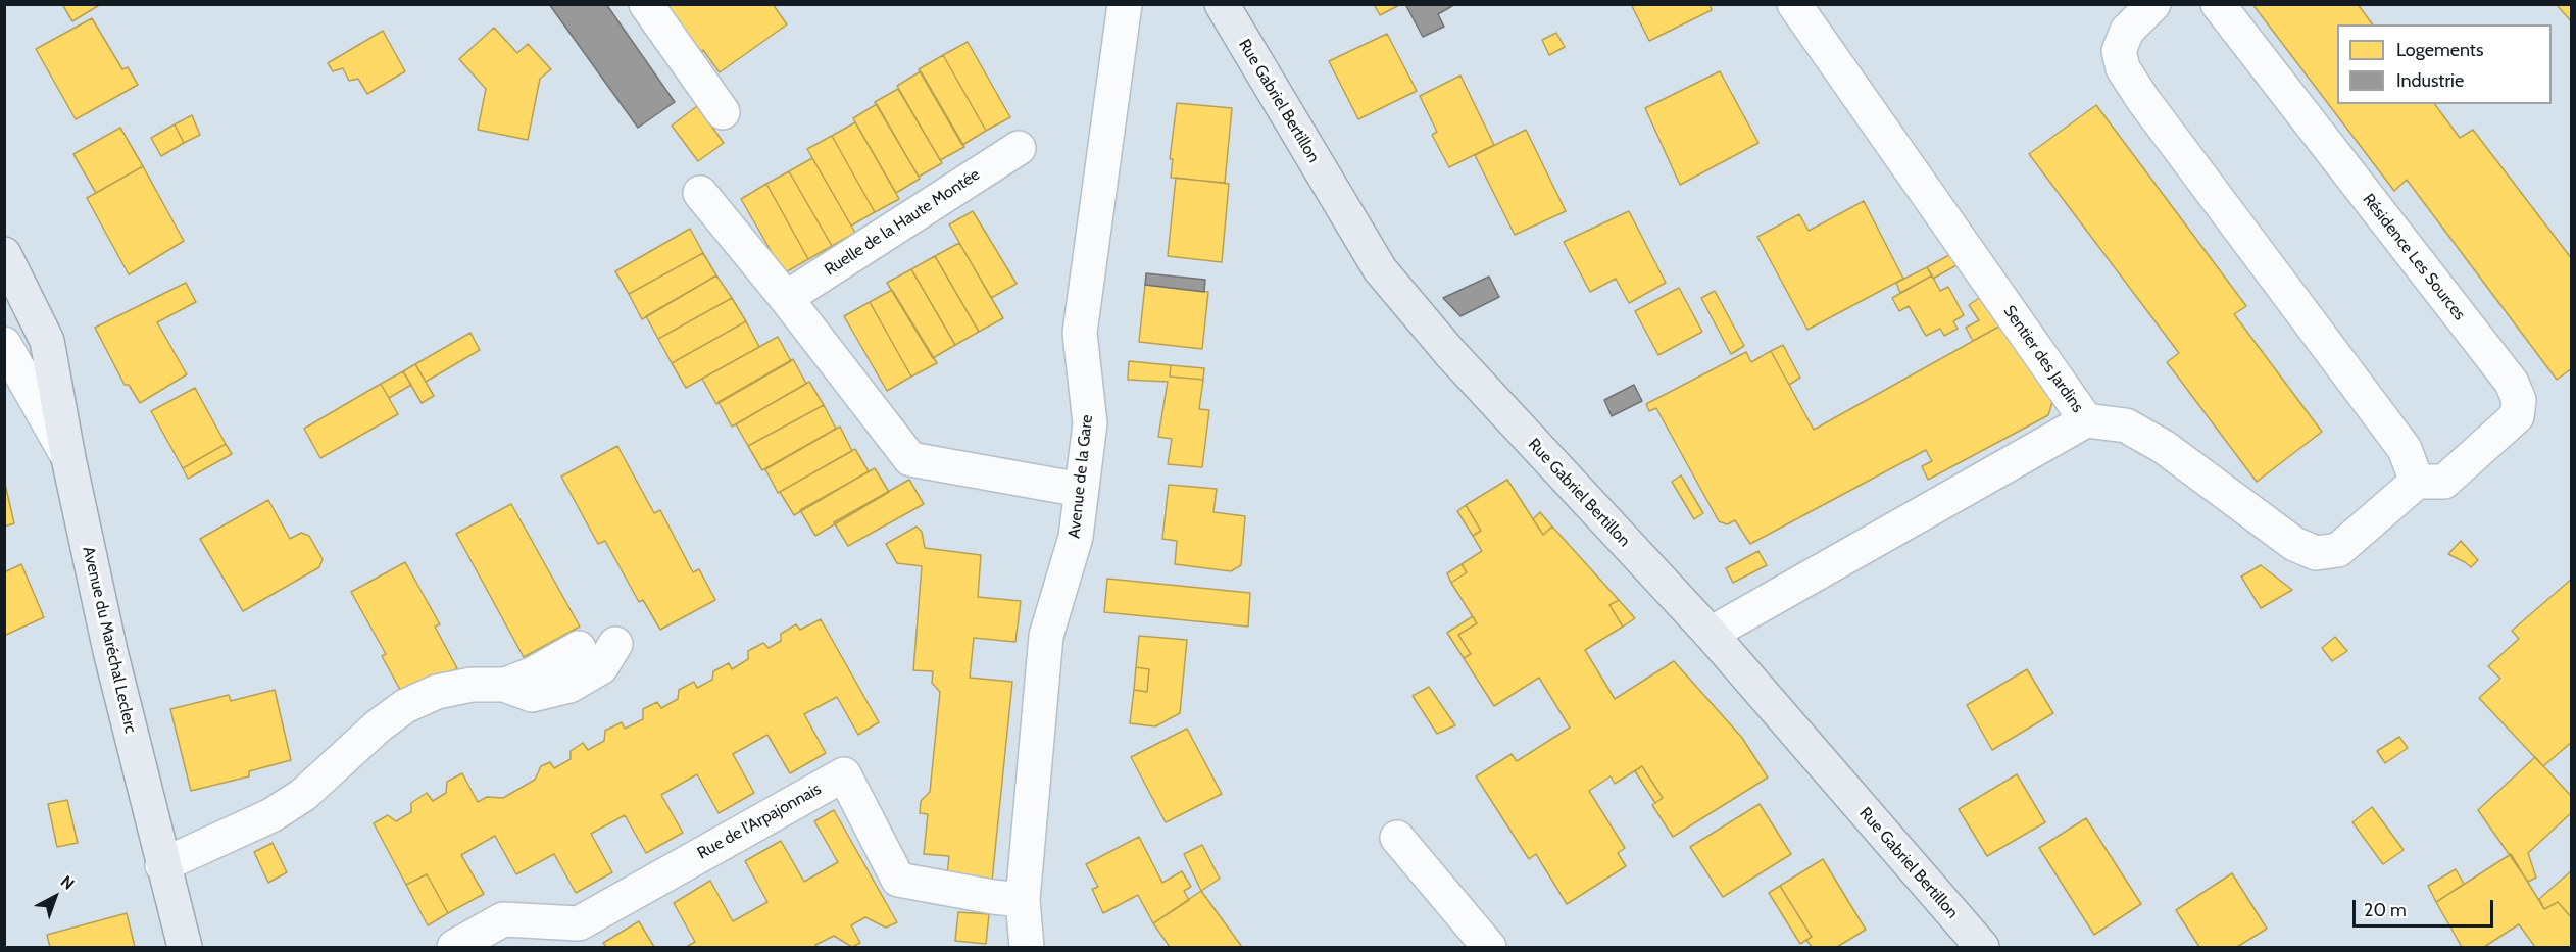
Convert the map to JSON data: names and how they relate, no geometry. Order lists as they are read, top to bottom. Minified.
{"streets":{"main road":["Rue Gabriel Bertillon","Avenue du Maréchal Leclerc"],"street":["Ruelle de la Haute Montée","Résidence Les Sources","Sentier des Jardins","Avenue de la Gare","Rue de l’Arpajonnais"]},"crossings":[["Rue Gabriel Bertillon","Sentier des Jardins"],["Avenue de la Gare","Rue de l’Arpajonnais"]],"legend":["Logements","Industrie"],"scale_bar":"20 m","north":"top right"}
